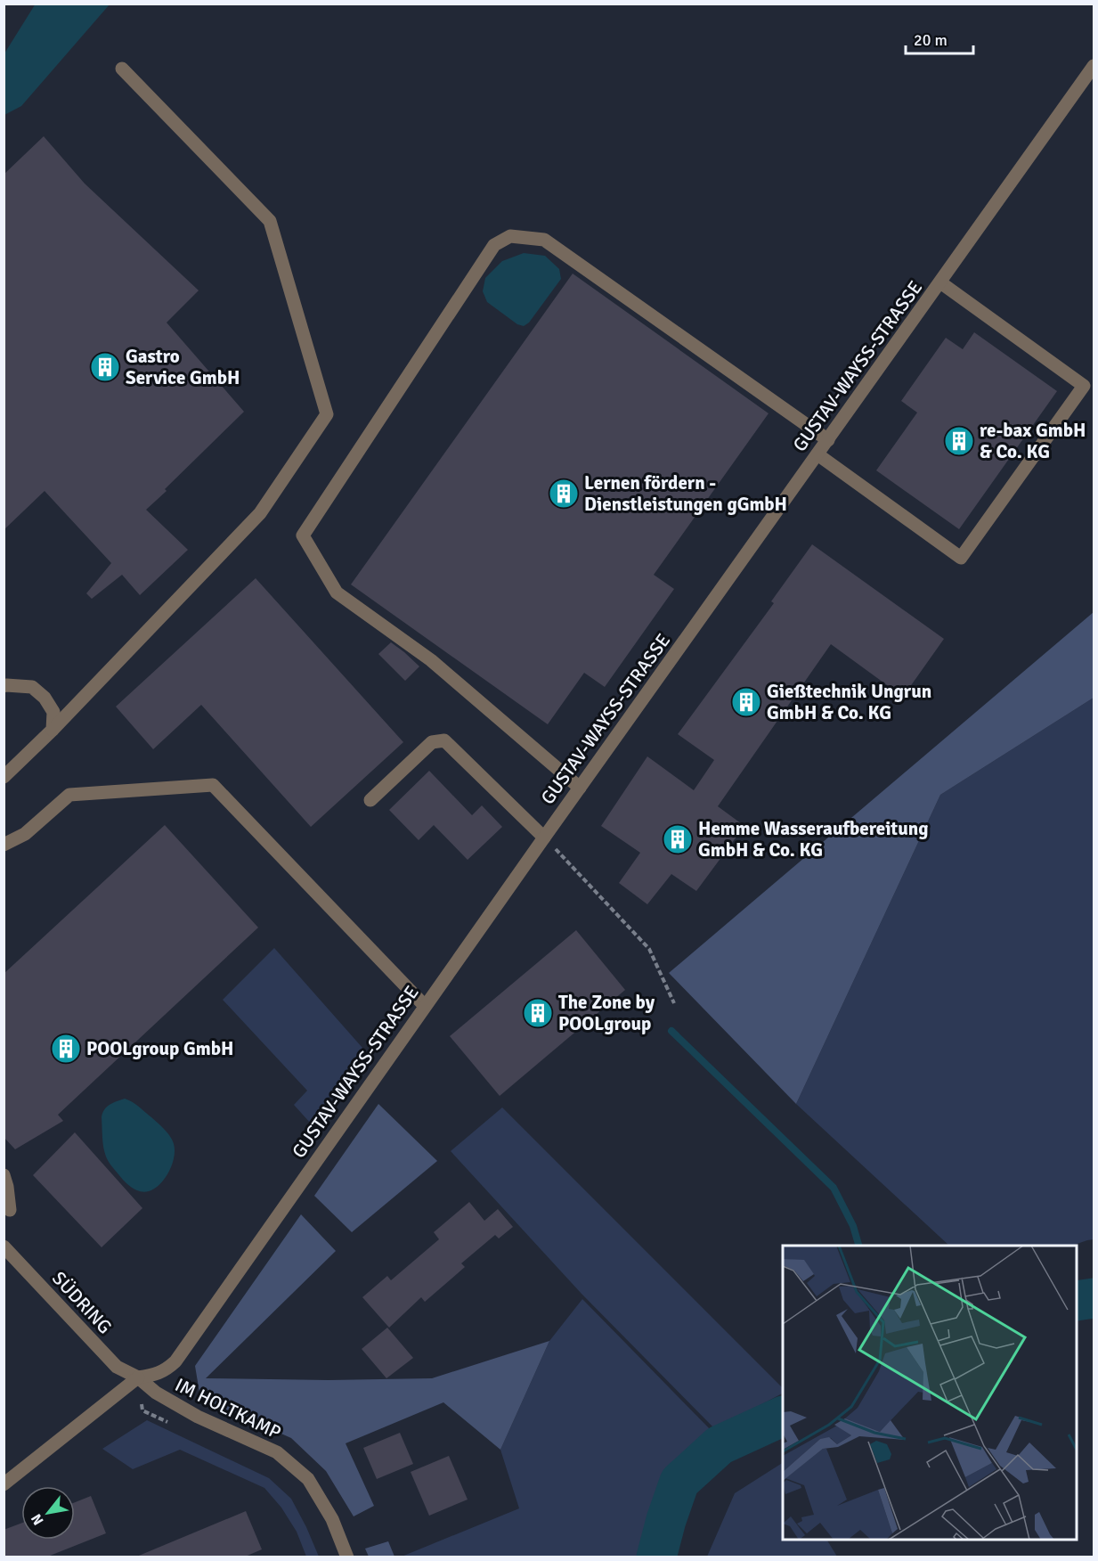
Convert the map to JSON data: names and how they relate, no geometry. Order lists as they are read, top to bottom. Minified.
{"streets":{"street":["GUSTAV-WAYSS-STRASSE","SÜDRING","IM HOLTKAMP"]},"crossings":[["GUSTAV-WAYSS-STRASSE","SÜDRING"],["GUSTAV-WAYSS-STRASSE","IM HOLTKAMP"],["SÜDRING","IM HOLTKAMP"]],"places":{"building":["Gastro Service GmbH","re-bax GmbH & Co. KG","Lernen fördern - Dienstleistungen gGmbH","Gießtechnik Ungrun GmbH & Co. KG","Hemme Wasseraufbereitung GmbH & Co. KG","The Zone by POOLgroup","POOLgroup GmbH"]},"scale_bar":"20 m","north":"bottom left"}
